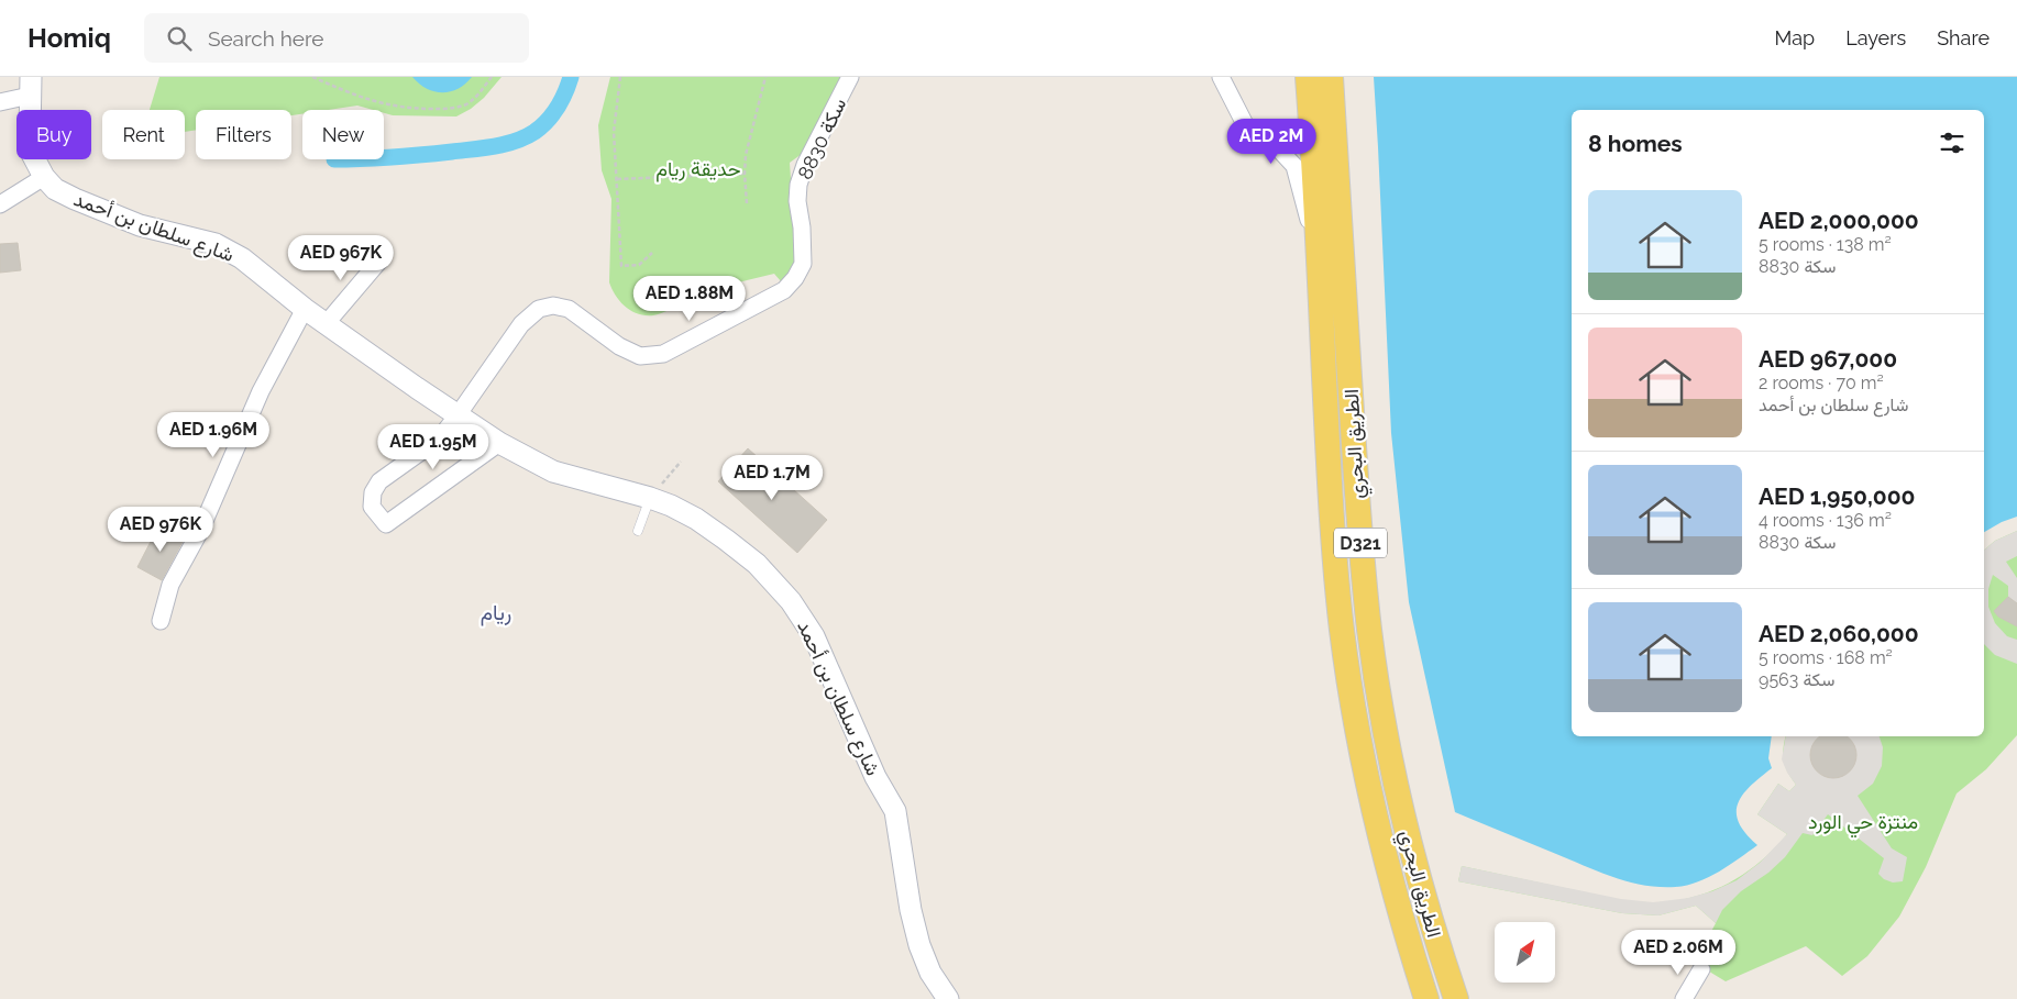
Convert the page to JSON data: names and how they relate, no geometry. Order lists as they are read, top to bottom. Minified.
{"streets":{"main road":["الطريق البحري","D321"],"street":["سكة 8830","شارع سلطان بن أحمد"]},"crossings":[["سكة 8830","شارع سلطان بن أحمد"]],"districts":["ريام"],"parks":["حديقة ريام","منتزة حي الورد"],"north":"top right","page":{"header":"Homiq","search":"Search here","nav":["Map","Layers","Share"],"chip":["Buy","Rent","Filters","New"],"heading":"8 homes","price":["AED 2M","AED 967K","AED 1.88M","AED 1.96M","AED 1.95M","AED 1.7M","AED 976K","AED 2.06M"],"list":[{"name":"AED 2,000,000","note":"5 rooms · 138 m² · سكة 8830"},{"name":"AED 967,000","note":"2 rooms · 70 m² · شارع سلطان بن أحمد"},{"name":"AED 1,950,000","note":"4 rooms · 136 m² · سكة 8830"},{"name":"AED 2,060,000","note":"5 rooms · 168 m² · سكة 9563"}]}}
